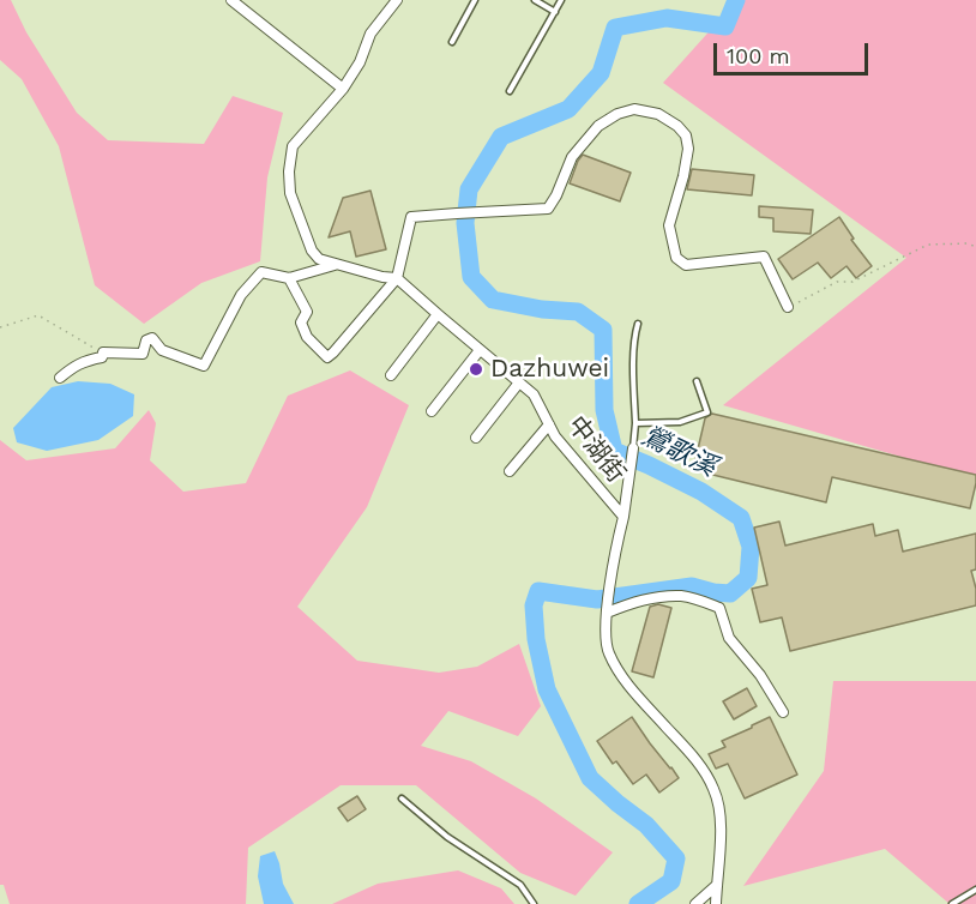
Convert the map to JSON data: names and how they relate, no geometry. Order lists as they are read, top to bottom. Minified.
{"streets":{"street":["中湖街"]},"water":["鶯歌溪"],"places":["Dazhuwei"],"scale_bar":"100 m"}
